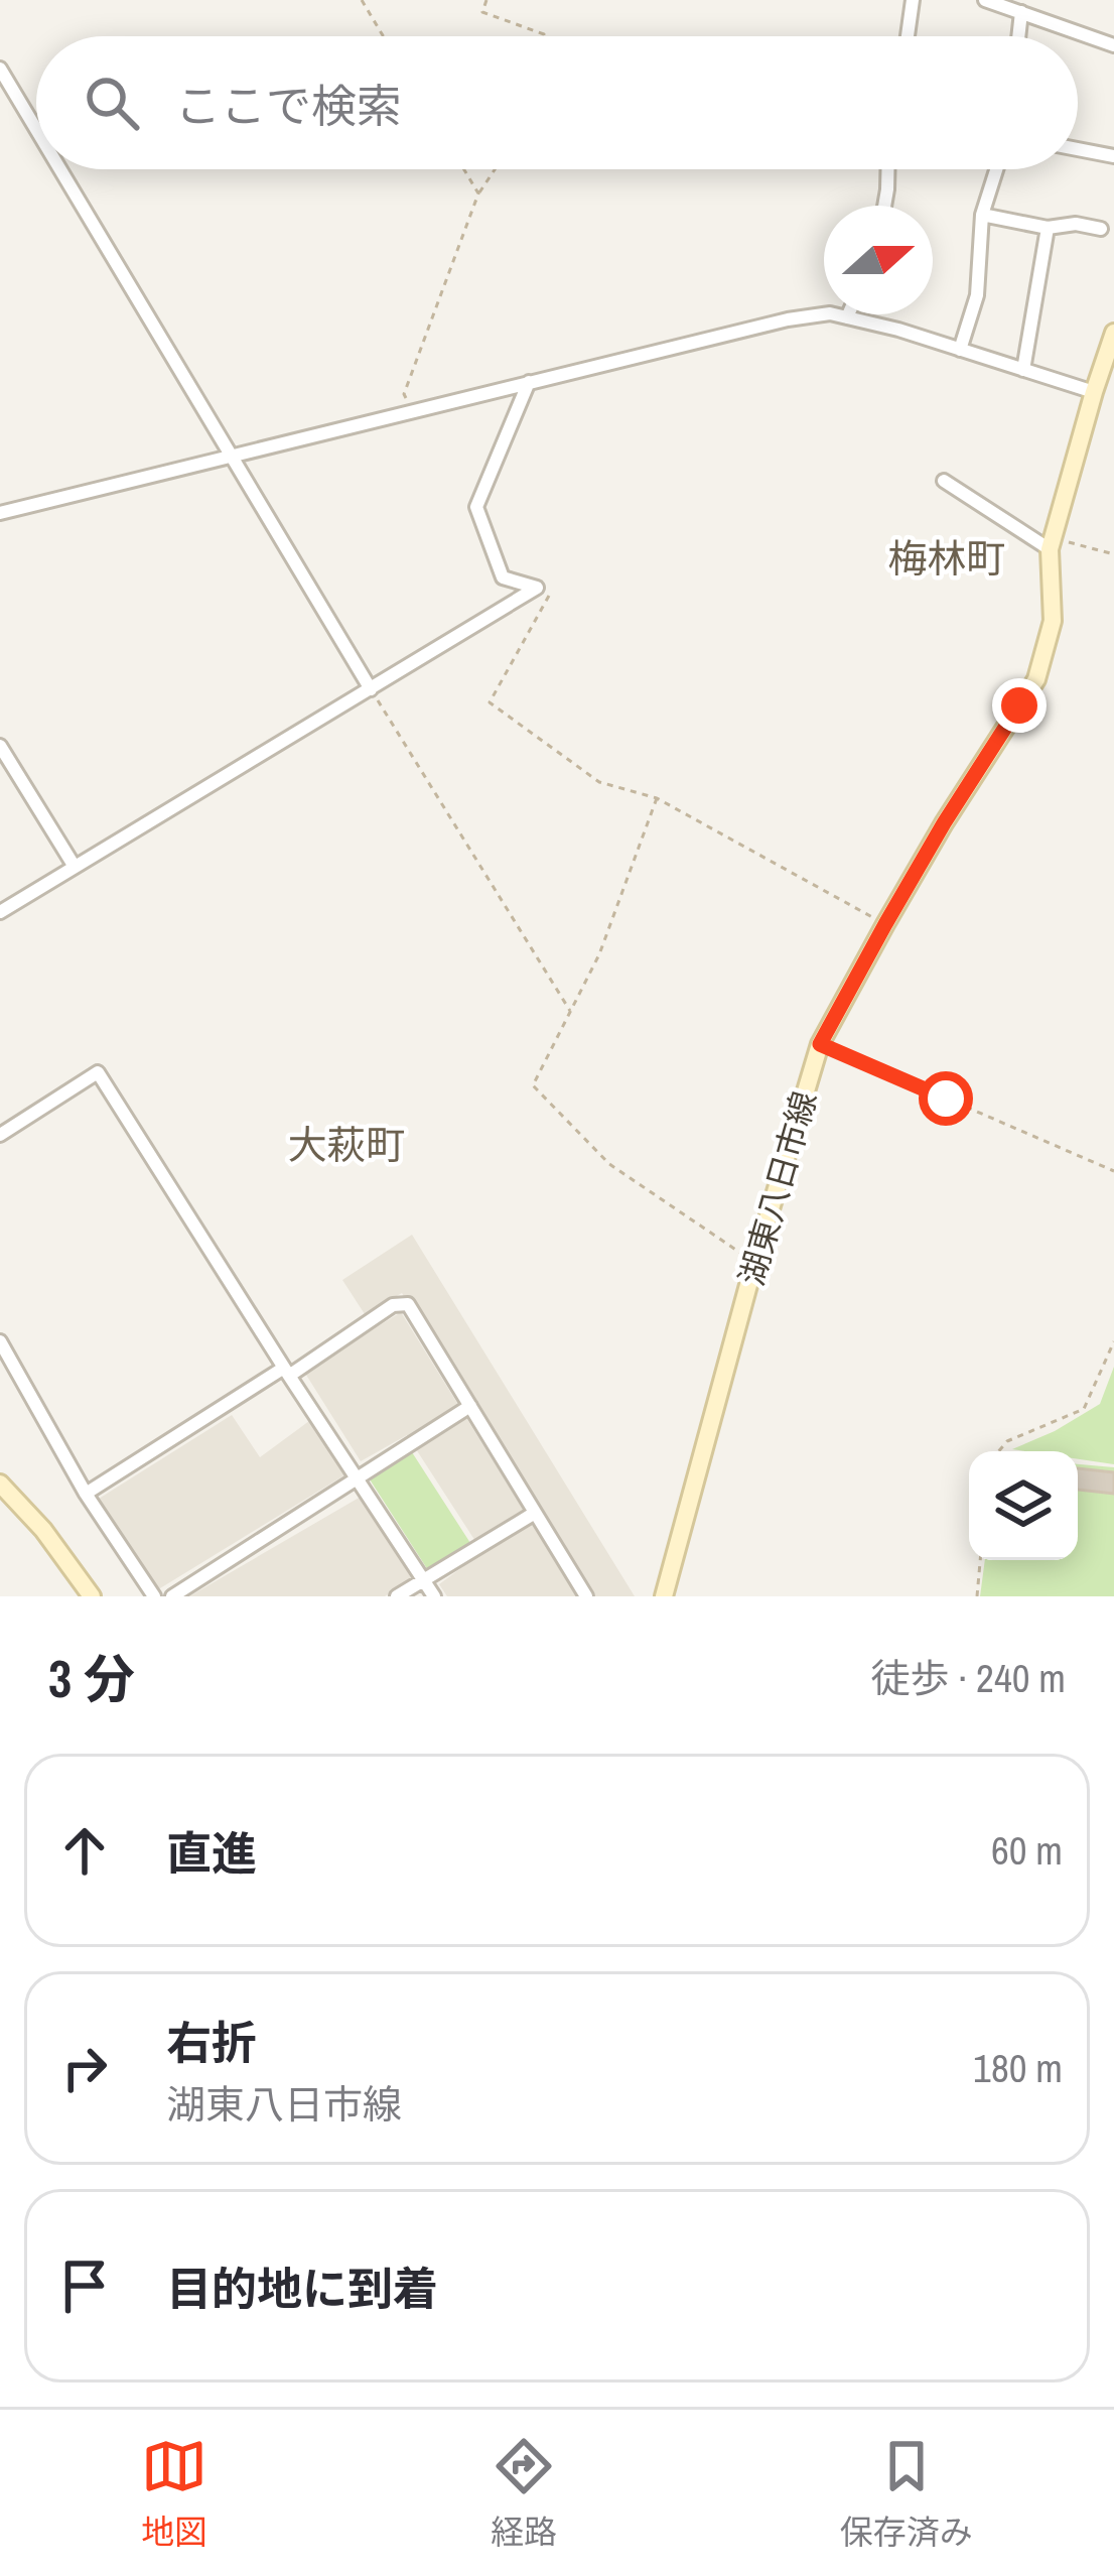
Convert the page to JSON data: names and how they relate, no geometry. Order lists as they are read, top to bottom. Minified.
{"streets":{"main road":["湖東八日市線"]},"districts":["梅林町","大萩町"],"north":"right","page":{"search":"ここで検索","heading":["3 分","徒歩 · 240 m"],"list":[["直進","60 m"],["右折","湖東八日市線","180 m"],"目的地に到着"],"nav":["地図","経路","保存済み"]}}
